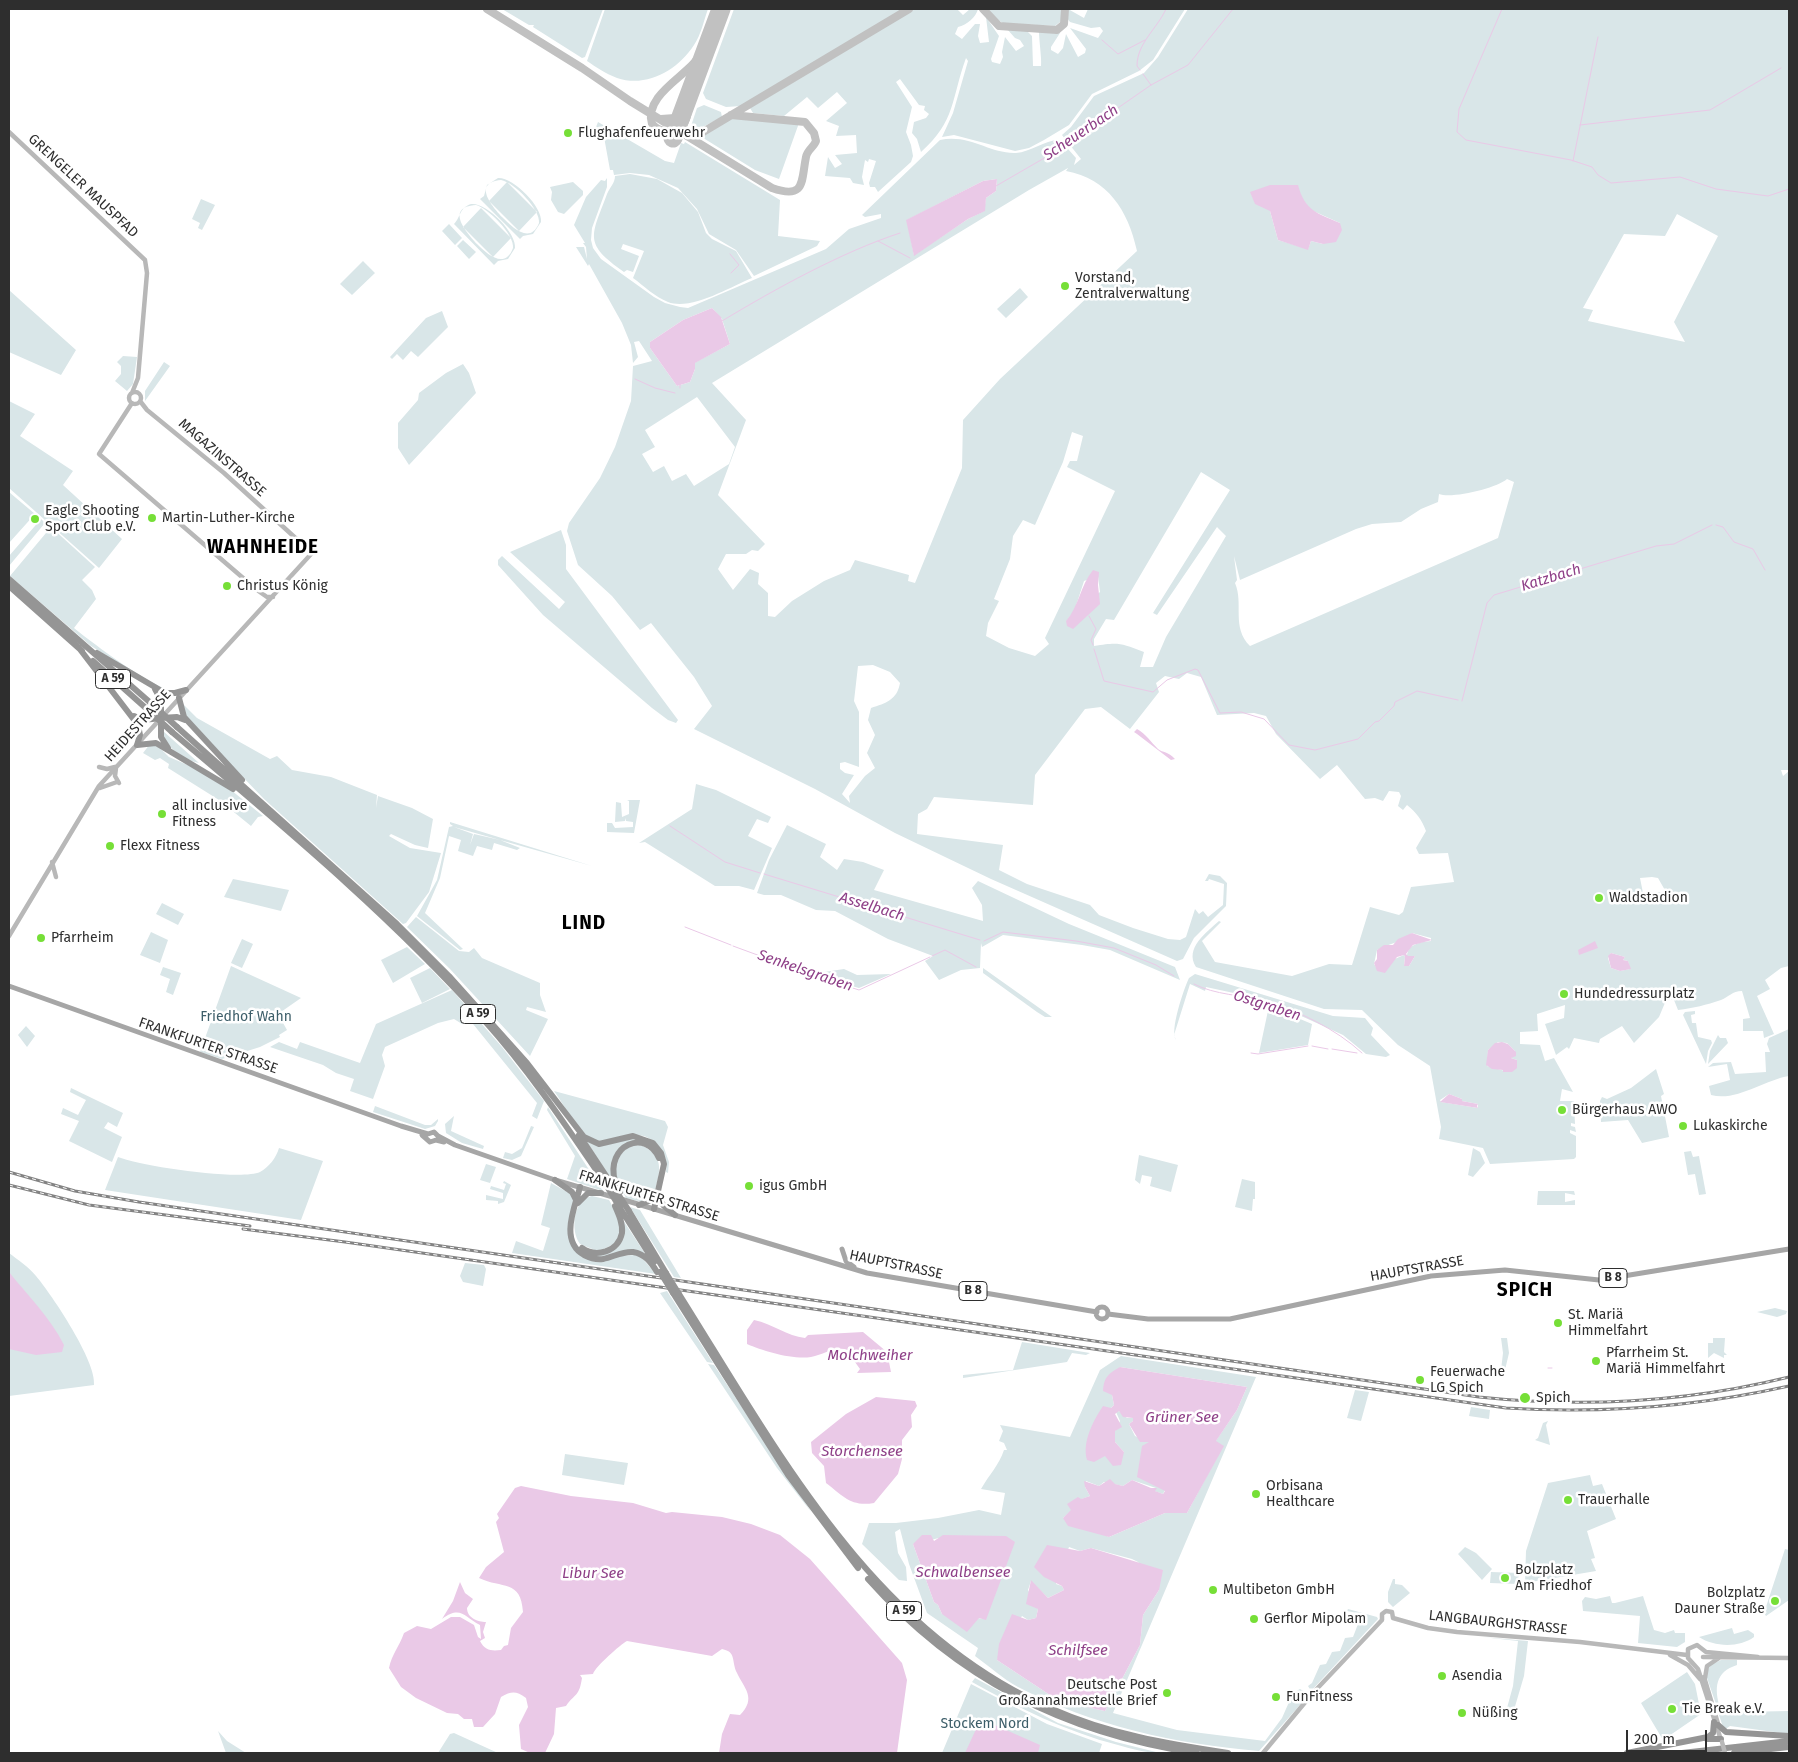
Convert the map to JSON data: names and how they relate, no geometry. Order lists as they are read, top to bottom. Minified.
{"streets":{"highway":["A 59"],"main road":["GRENGELER MAUSPFAD","MAGAZINSTRASSE","HEIDESTRASSE","FRANKFURTER STRASSE","HAUPTSTRASSE","B 8","LANGBAURGHSTRASSE"]},"crossings":[["MAGAZINSTRASSE","HEIDESTRASSE"],["FRANKFURTER STRASSE","HAUPTSTRASSE"],["FRANKFURTER STRASSE","B 8"]],"districts":["WAHNHEIDE","LIND","SPICH"],"water":["Scheuerbach","Katzbach","Asselbach","Senkelsgraben","Ostgraben","Molchweiher","Grüner See","Storchensee","Schwalbensee","Libur See","Schilfsee"],"parks":["Friedhof Wahn","Stockem Nord"],"places":["Flughafenfeuerwehr","Vorstand, Zentralverwaltung","Martin-Luther-Kirche","Eagle Shooting Sport Club e.V.","Christus König","all inclusive Fitness","Flexx Fitness","Waldstadion","Pfarrheim","Hundedressurplatz","Bürgerhaus AWO","Lukaskirche","igus GmbH","St. Mariä Himmelfahrt","Pfarrheim St. Mariä Himmelfahrt","Feuerwache LG Spich","Spich","Orbisana Healthcare","Trauerhalle","Bolzplatz Am Friedhof","Multibeton GmbH","Bolzplatz Dauner Straße","Gerflor Mipolam","Asendia","Deutsche Post Großannahmestelle Brief","FunFitness","Tie Break e.V.","Nüßing"],"scale_bar":"200 m"}
